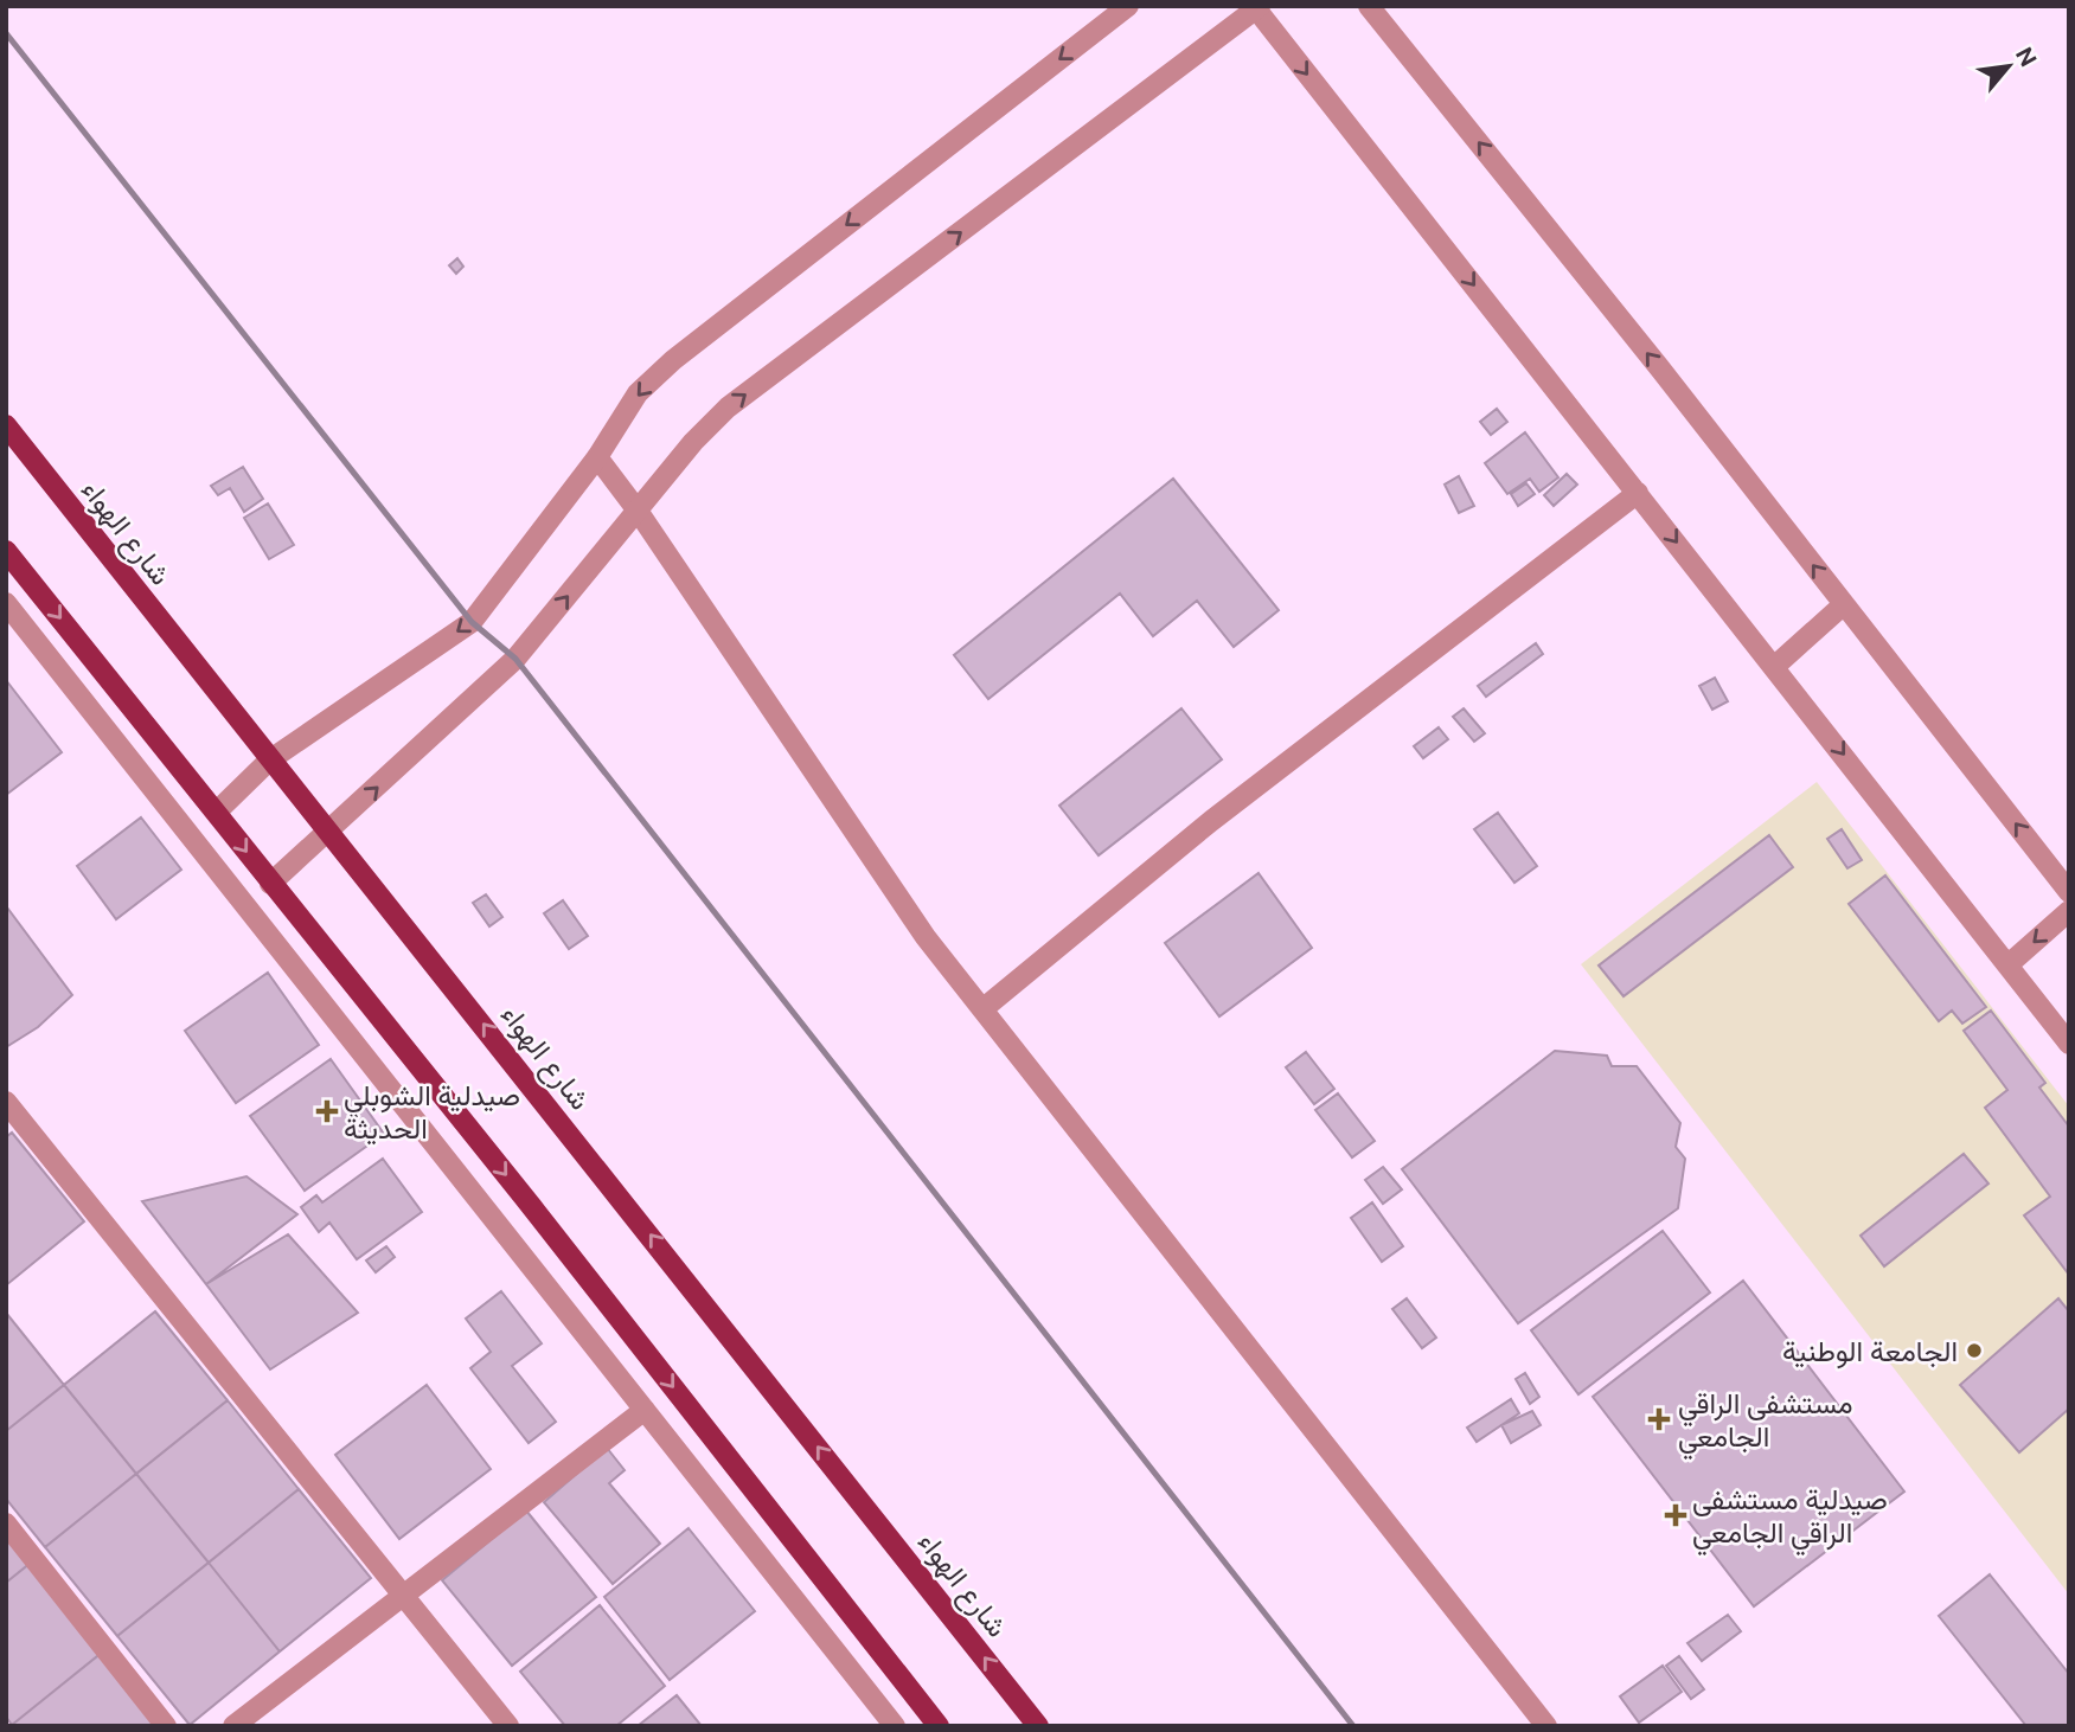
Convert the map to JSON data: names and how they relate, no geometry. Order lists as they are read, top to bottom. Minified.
{"streets":{"main road":["شارع الهواء"]},"places":{"health":["صيدلية الشوبلي الحديثة","مستشفى الراقي الجامعي","صيدلية مستشفى الراقي الجامعي"],"other":["الجامعة الوطنية"]},"north":"top right"}
